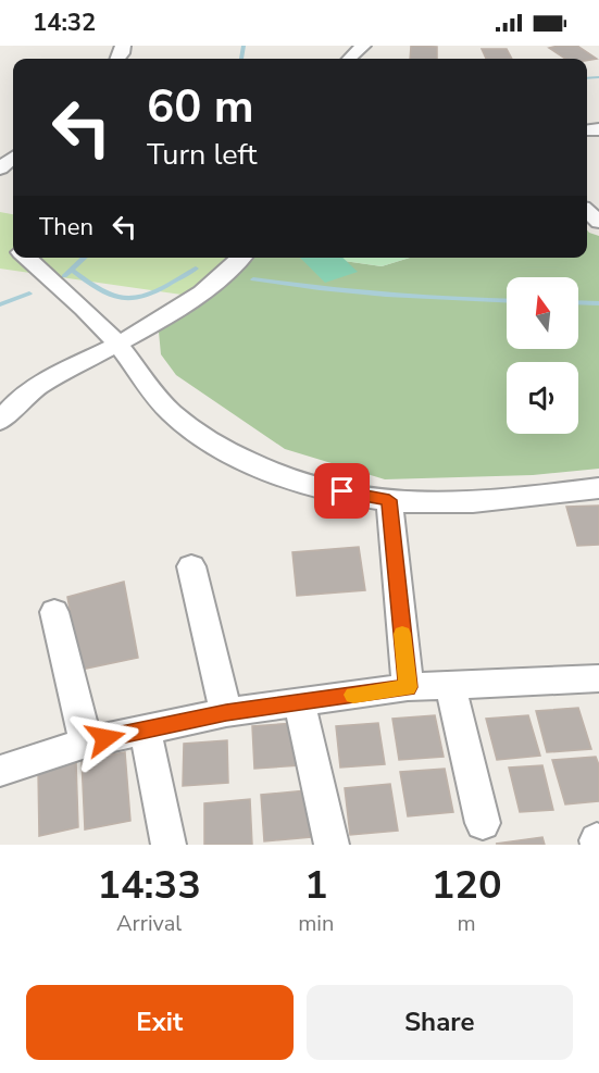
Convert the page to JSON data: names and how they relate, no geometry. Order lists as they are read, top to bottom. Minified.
{"north":"top","page":{"status":"14:32","turn":["60 m","Turn left"],"then":"Then","eta":["14:33","Arrival","1","min","120","m"],"buttons":["Exit","Share"]}}
